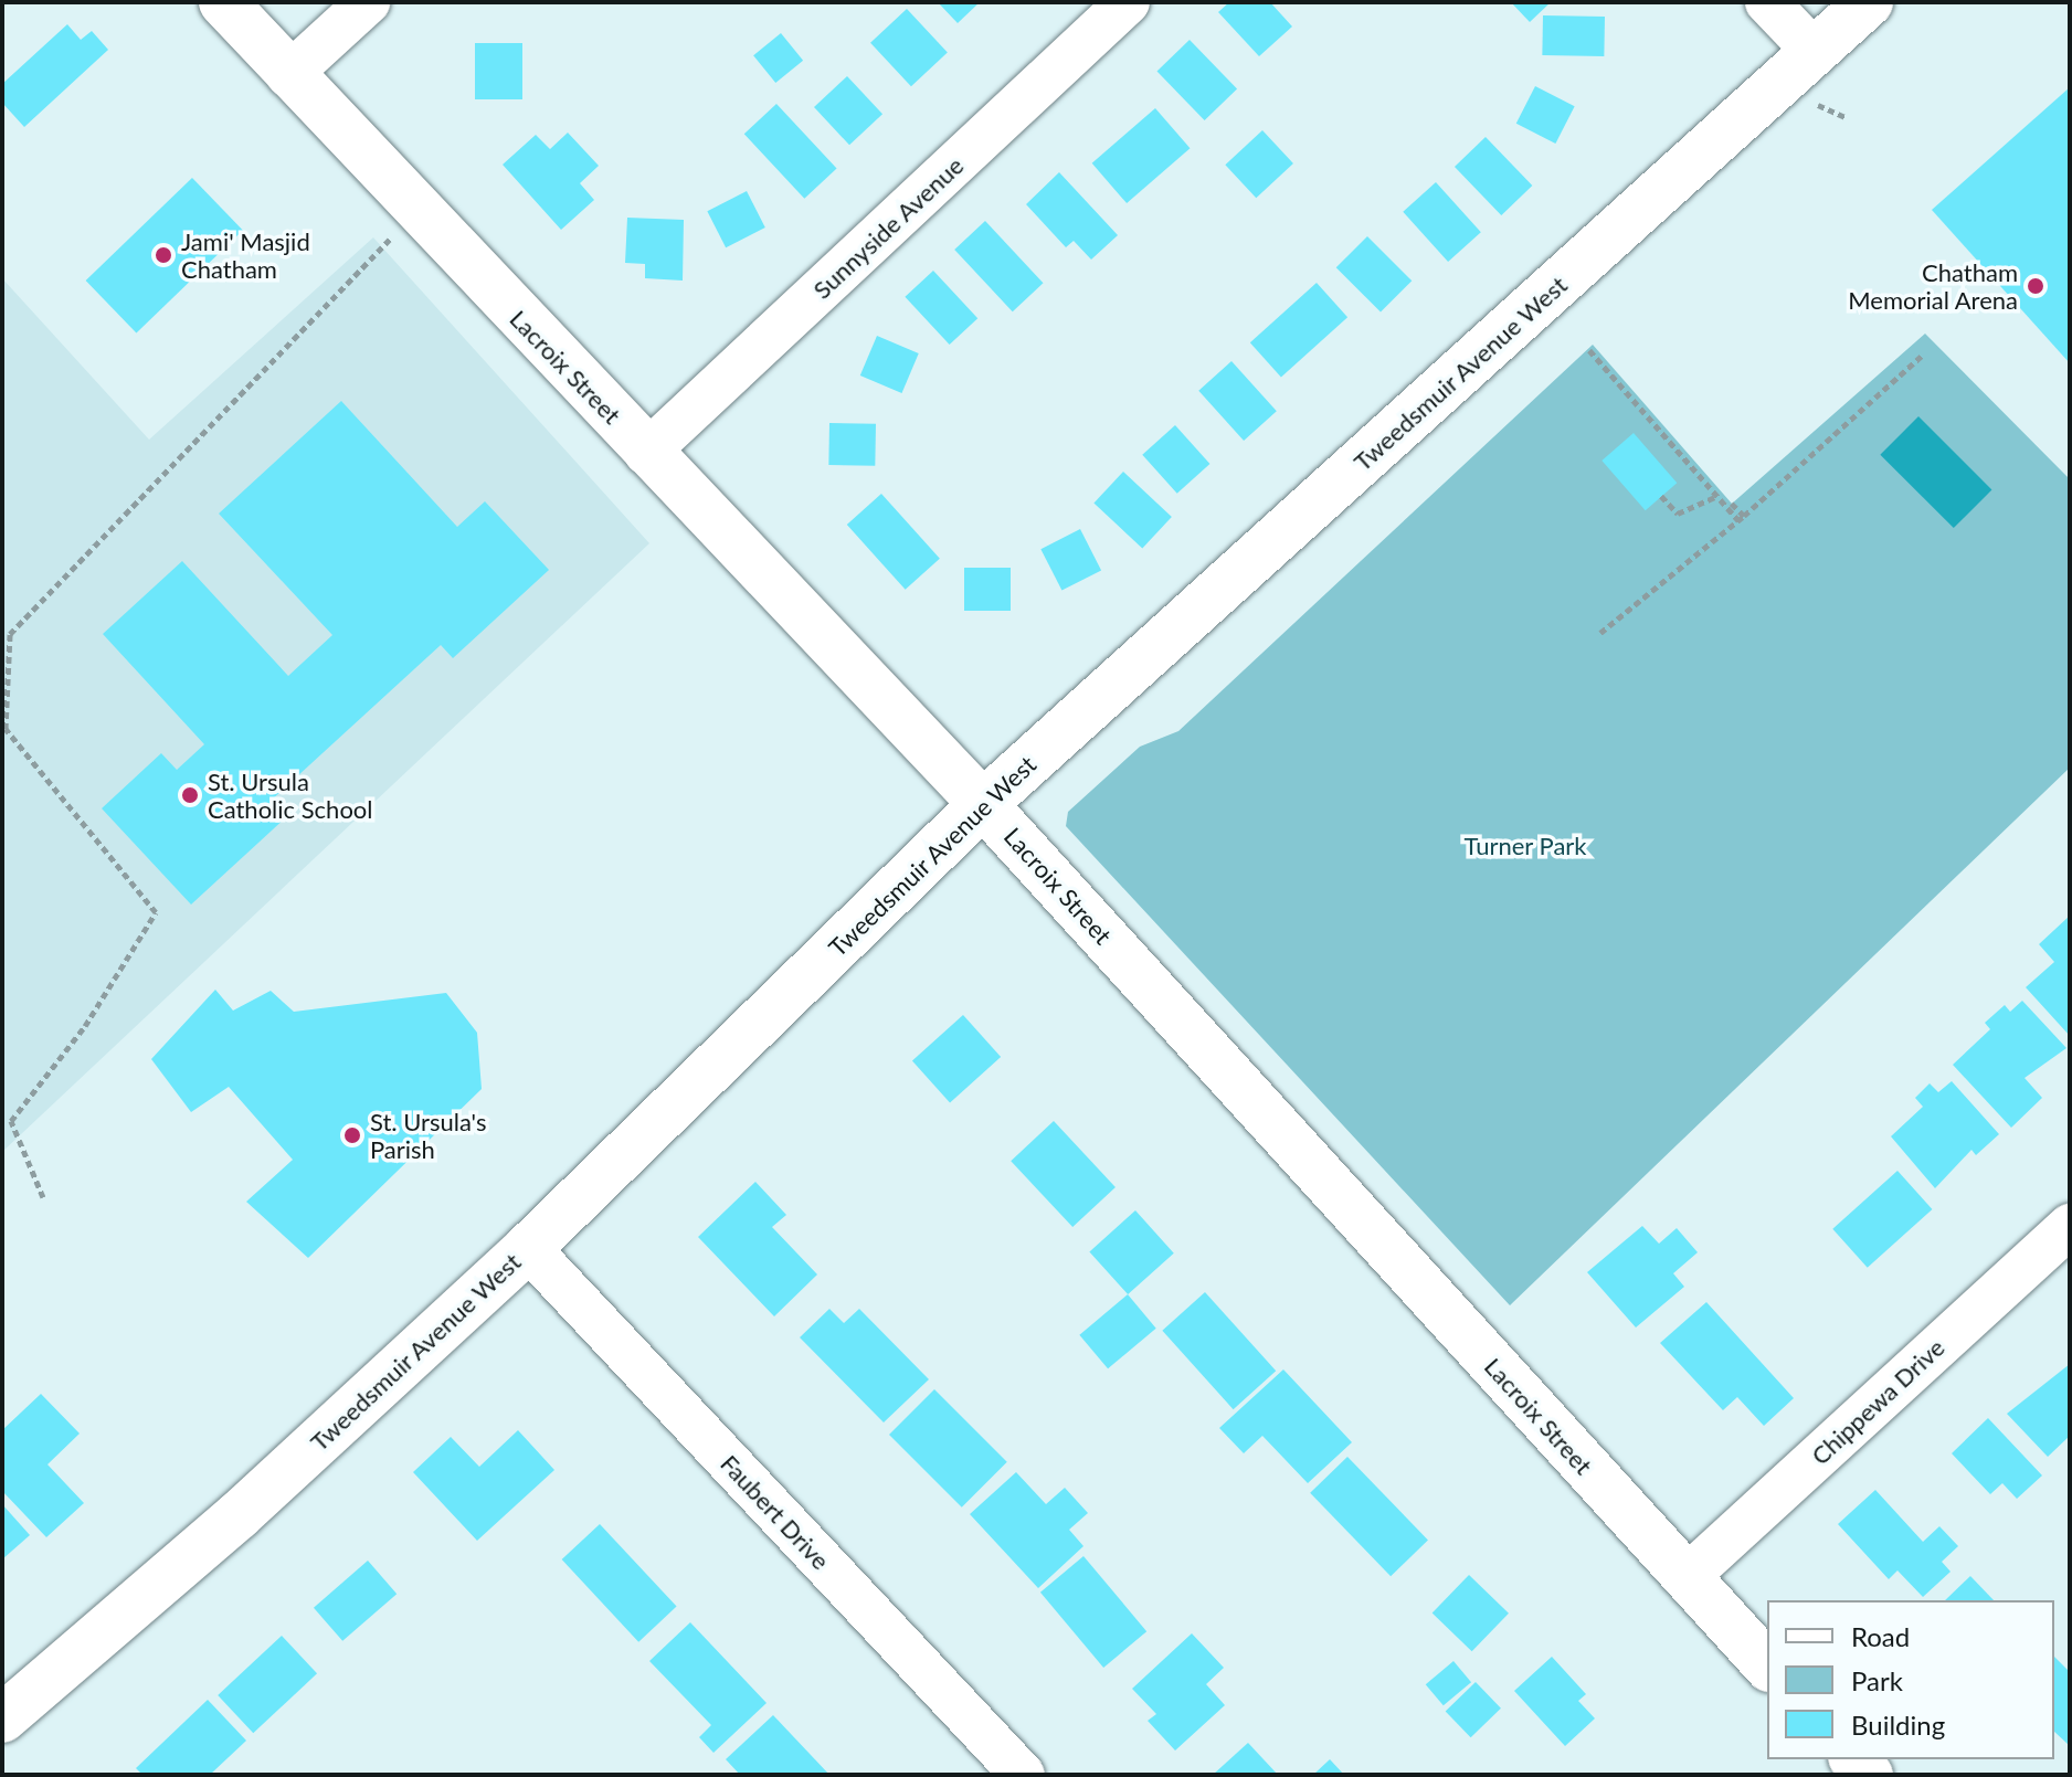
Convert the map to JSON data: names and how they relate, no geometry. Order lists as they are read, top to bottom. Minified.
{"streets":{"street":["Sunnyside Avenue","Lacroix Street","Tweedsmuir Avenue West","Chippewa Drive","Faubert Drive"]},"crossings":[["Sunnyside Avenue","Lacroix Street"],["Lacroix Street","Tweedsmuir Avenue West"],["Lacroix Street","Chippewa Drive"],["Tweedsmuir Avenue West","Faubert Drive"]],"parks":["Turner Park"],"places":["Jami' Masjid Chatham","Chatham Memorial Arena","St. Ursula Catholic School","St. Ursula's Parish"],"legend":["Road","Park","Building"]}
